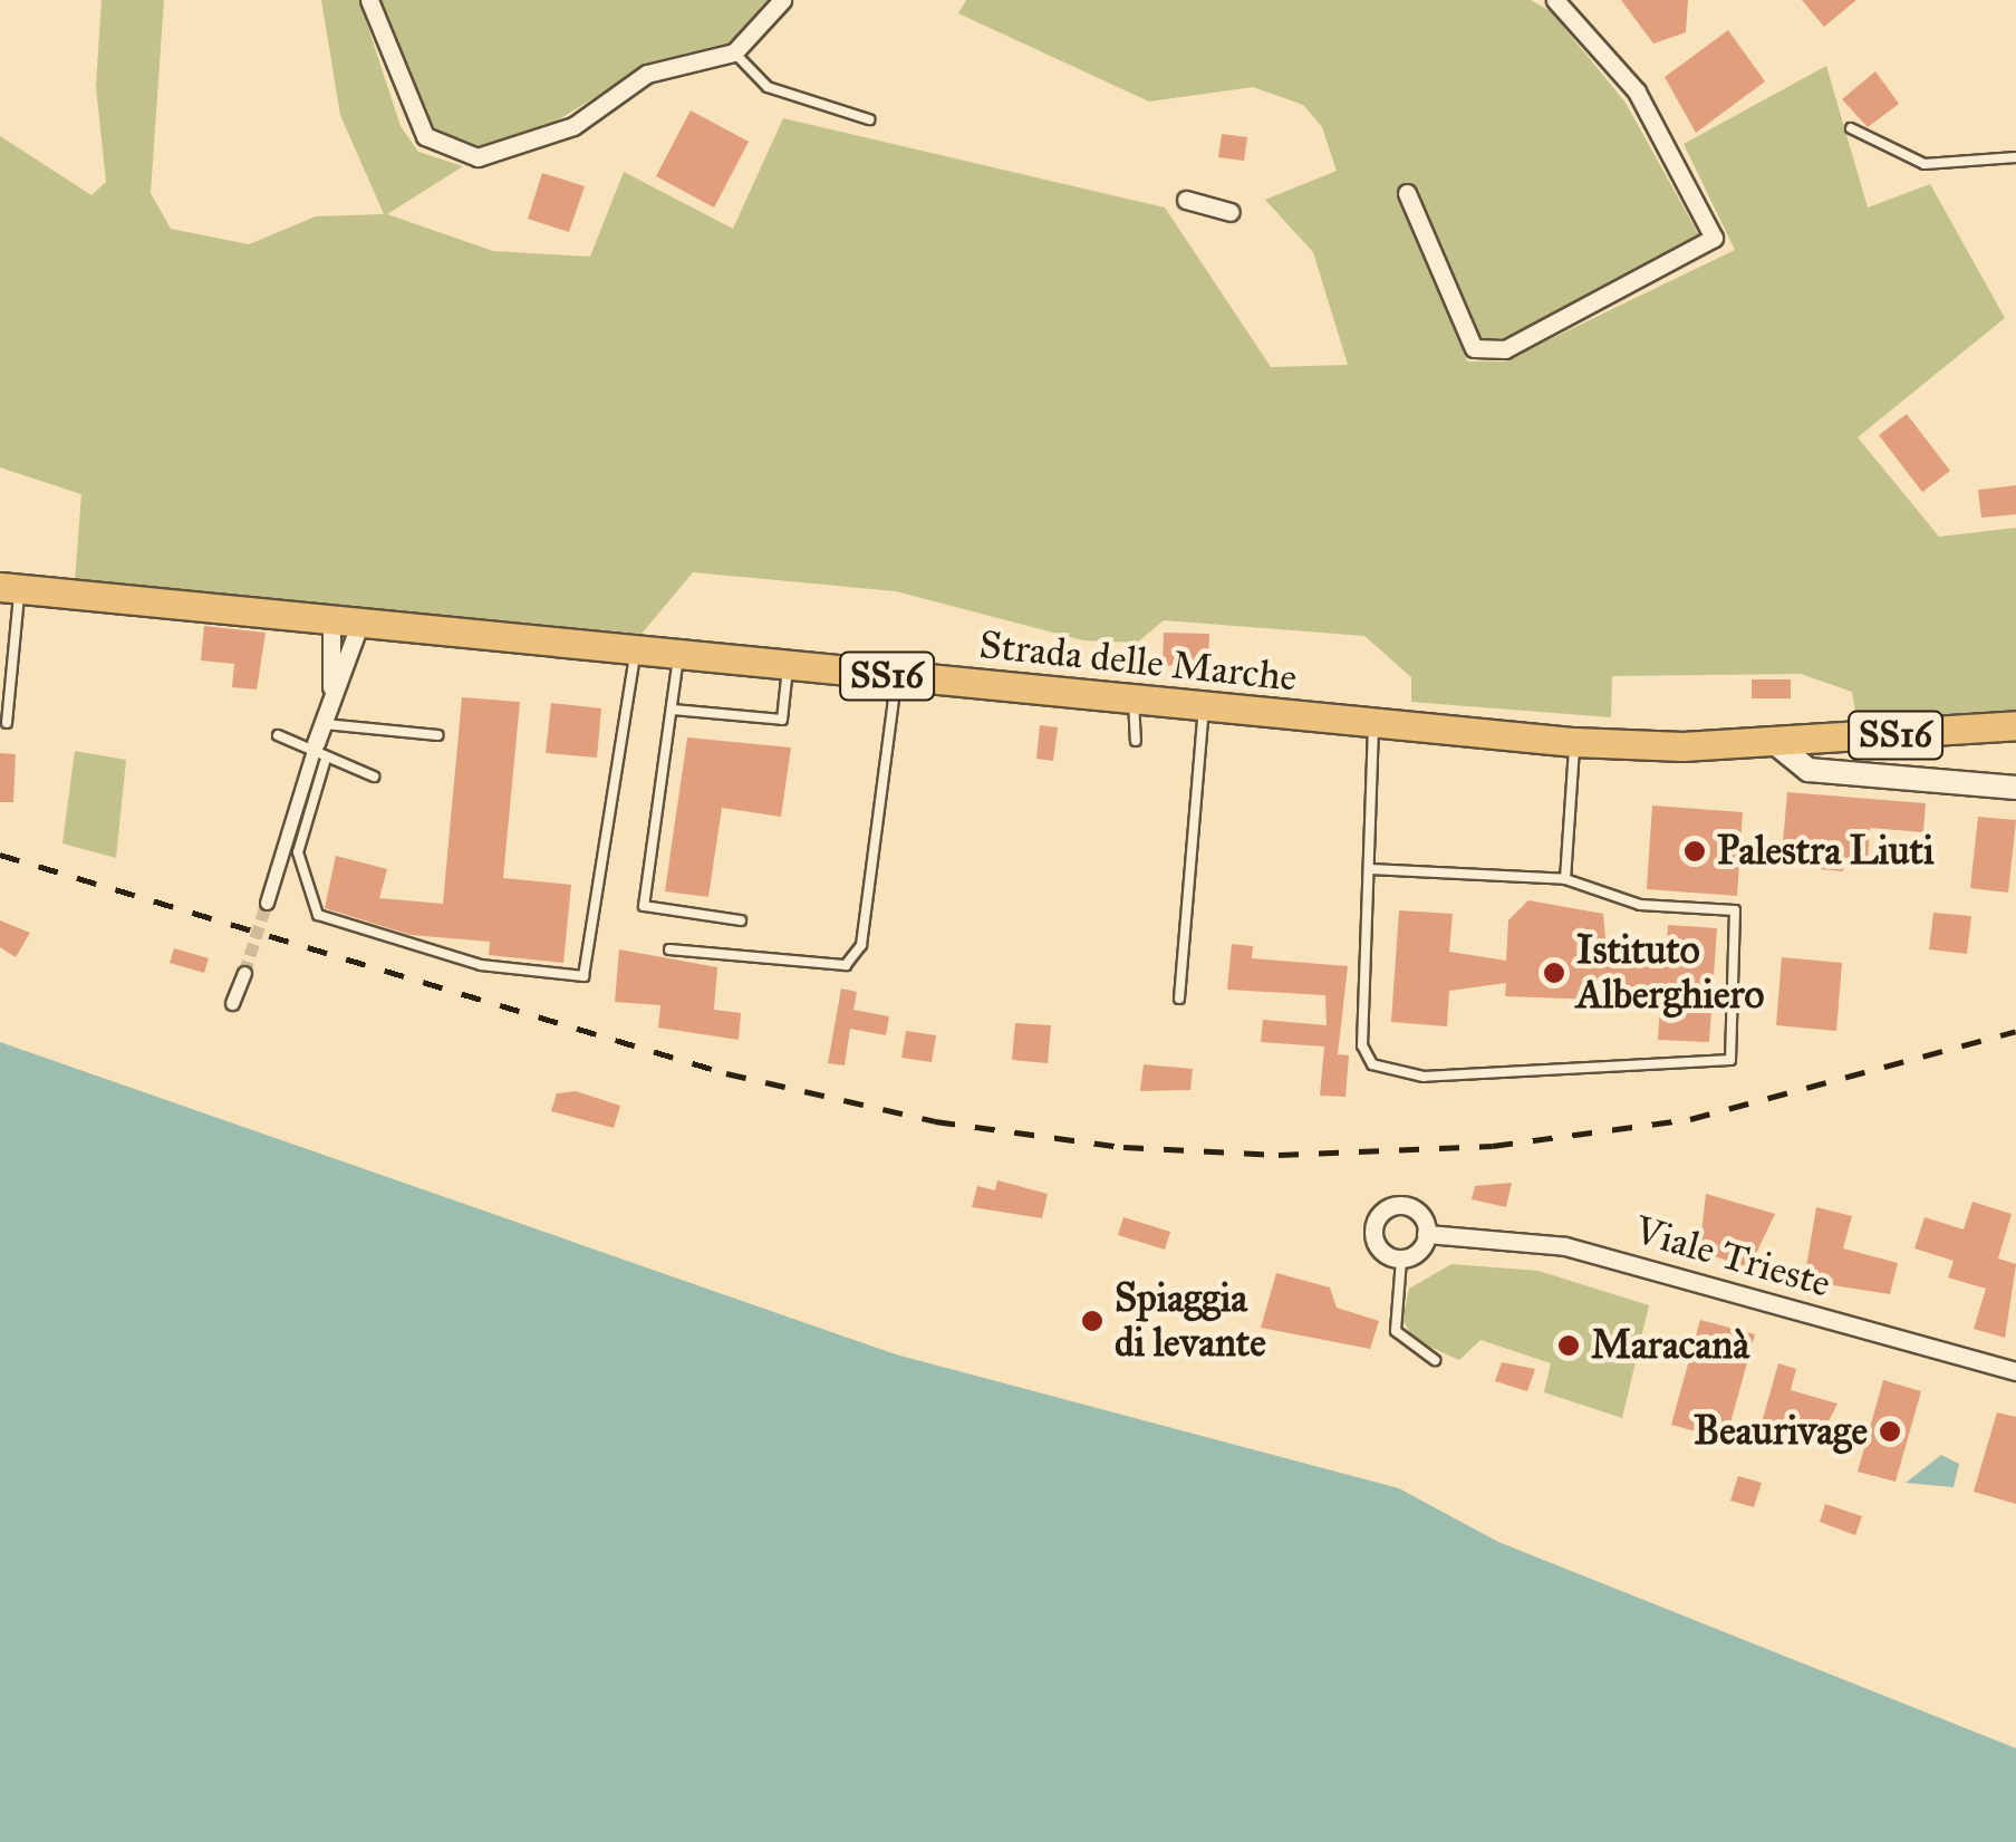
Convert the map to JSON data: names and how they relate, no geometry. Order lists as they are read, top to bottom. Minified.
{"streets":{"main road":["Strada delle Marche","SS16"],"street":["Viale Trieste"]},"crossings":[["Strada delle Marche","SS16"]],"places":["Palestra Liuti","Istituto Alberghiero","Spiaggia di levante","Maracanà","Beaurivage"]}
